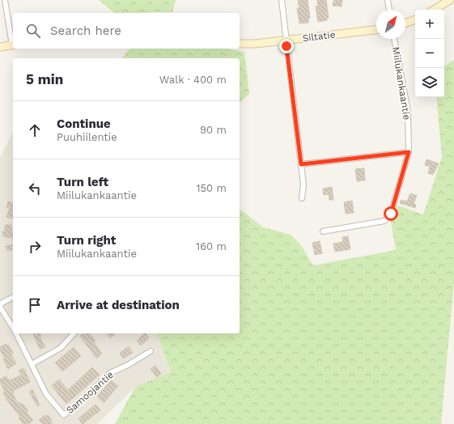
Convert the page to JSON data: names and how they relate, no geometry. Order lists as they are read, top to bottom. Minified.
{"streets":{"street":["Siltatie","Miilukankaantie","Samoojantie"]},"north":"top right","page":{"map_buttons":["+","−"],"search":"Search here","heading":["5 min","Walk · 400 m"],"list":[["Continue","Puuhiilentie","90 m"],["Turn left","Miilukankaantie","150 m"],["Turn right","Miilukankaantie","160 m"],"Arrive at destination"]}}
